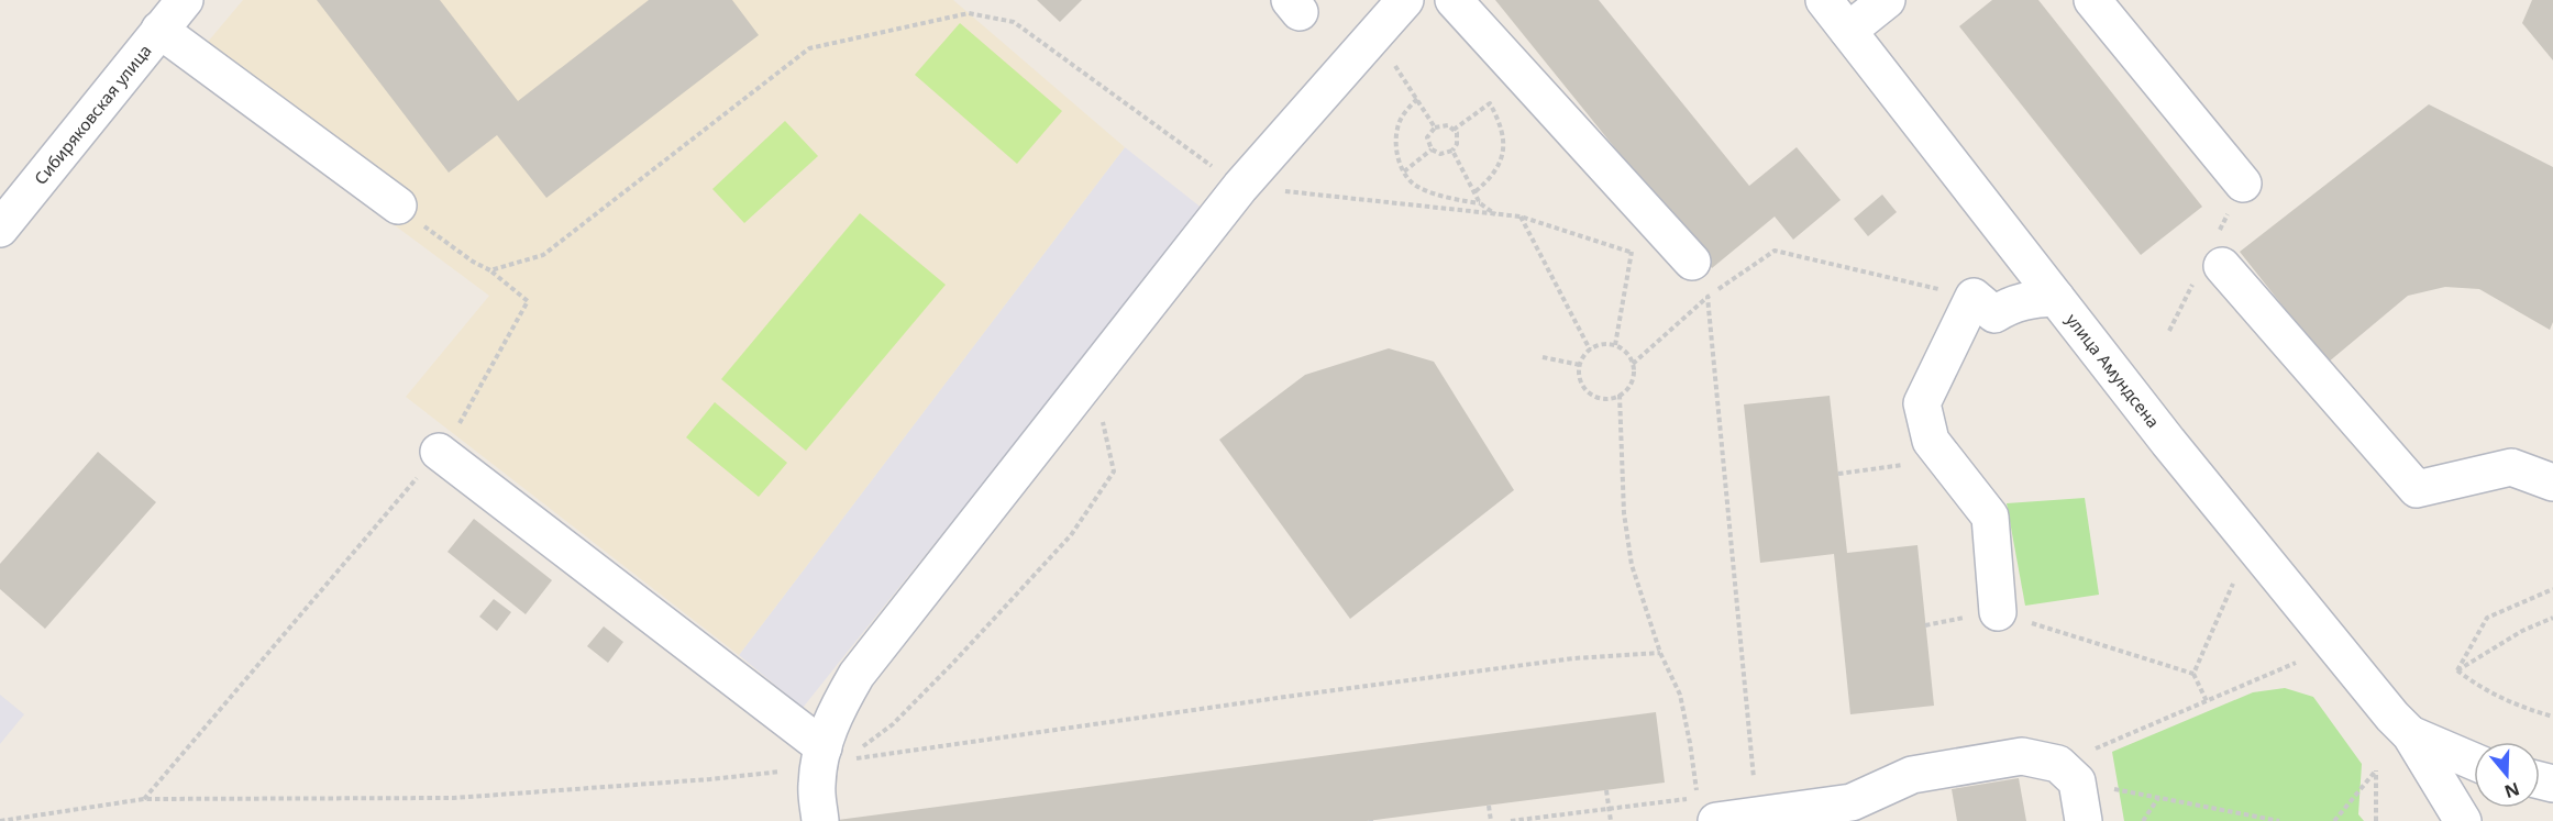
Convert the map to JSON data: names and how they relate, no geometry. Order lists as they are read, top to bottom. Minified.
{"streets":{"street":["Сибиряковская улица","улица Амундсена"]},"north":"bottom"}
